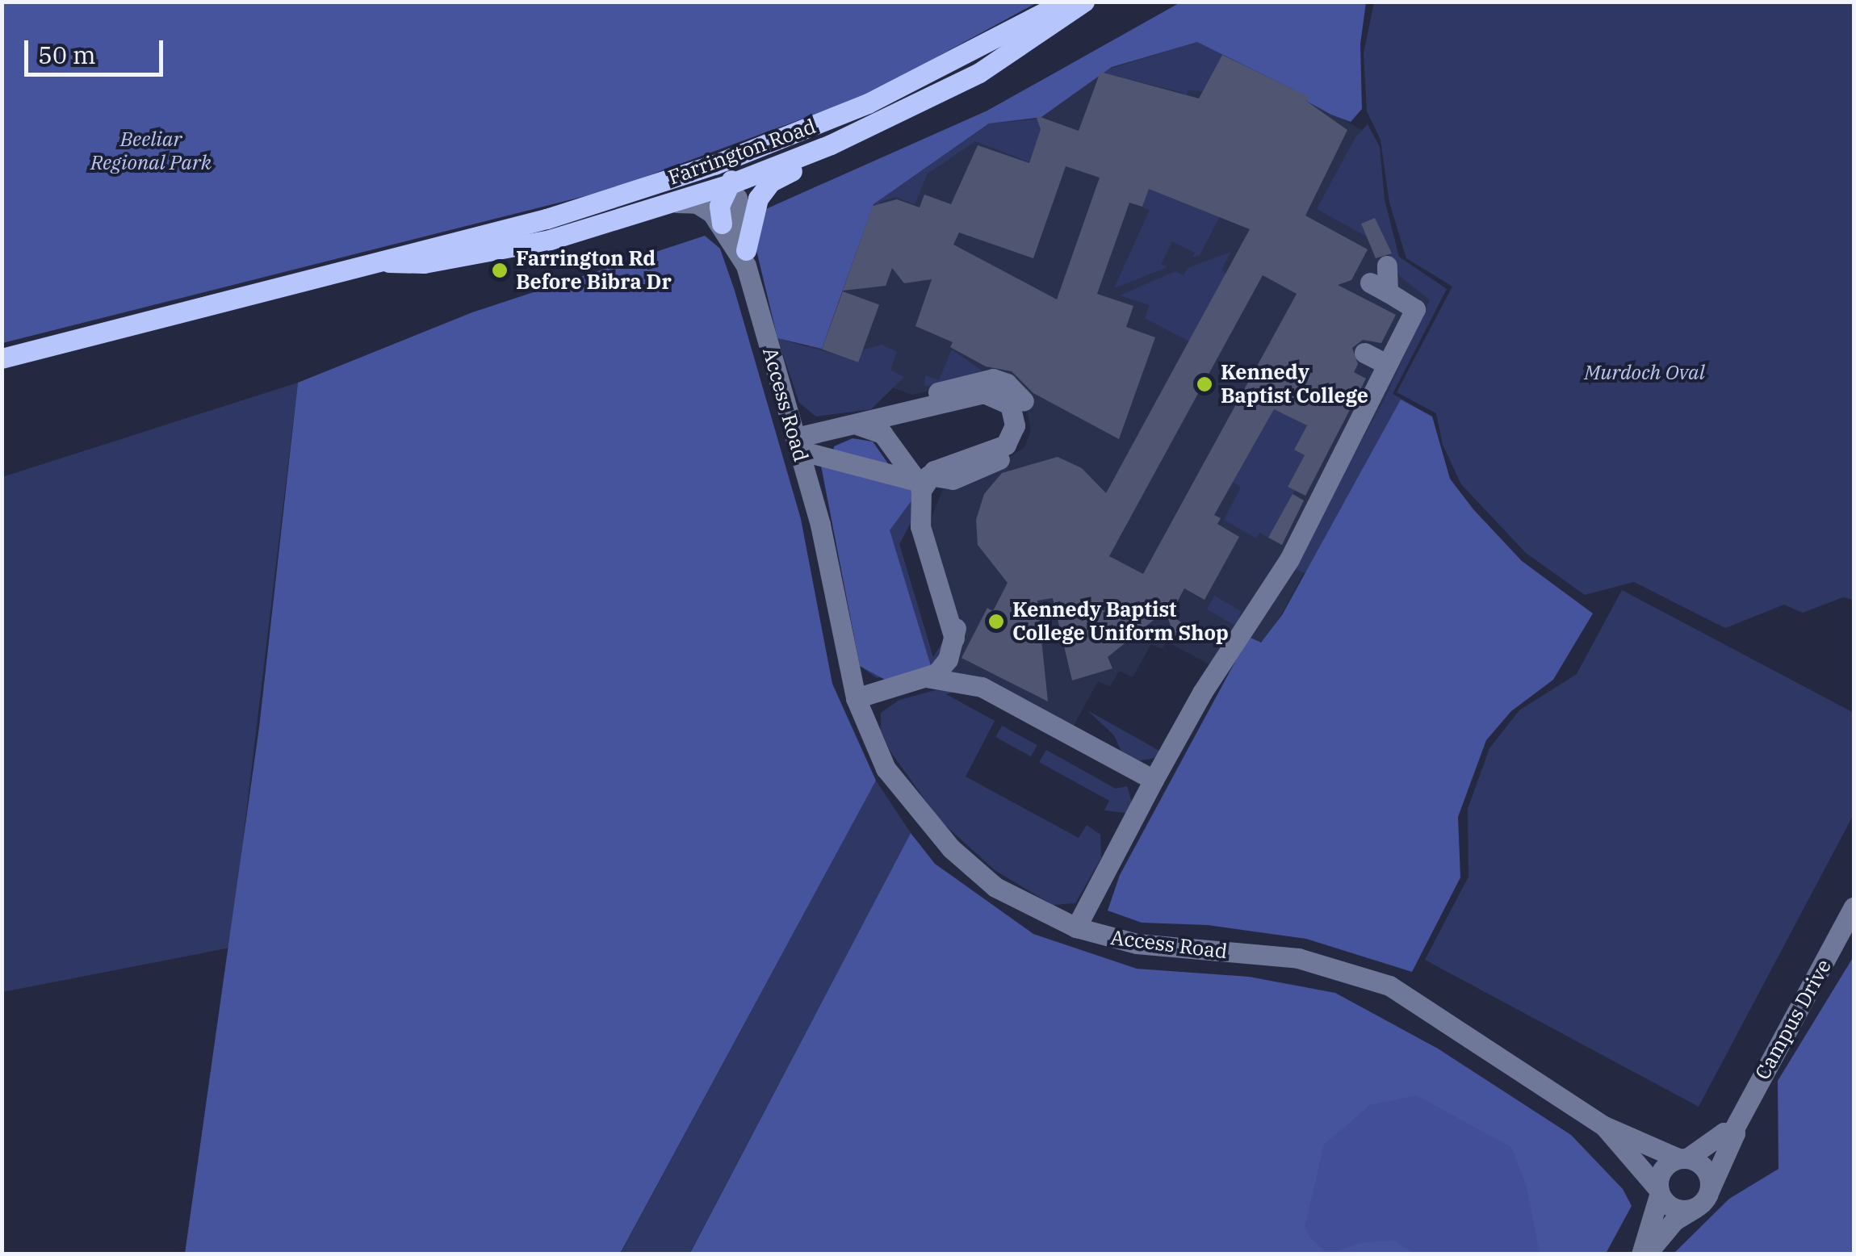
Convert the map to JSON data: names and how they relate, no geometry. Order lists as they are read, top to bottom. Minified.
{"streets":{"main road":["Farrington Road"],"street":["Access Road","Campus Drive"]},"crossings":[["Farrington Road","Access Road"],["Access Road","Campus Drive"]],"parks":["Beeliar Regional Park","Murdoch Oval"],"places":["Farrington Rd Before Bibra Dr","Kennedy Baptist College","Kennedy Baptist College Uniform Shop"],"scale_bar":"50 m"}
